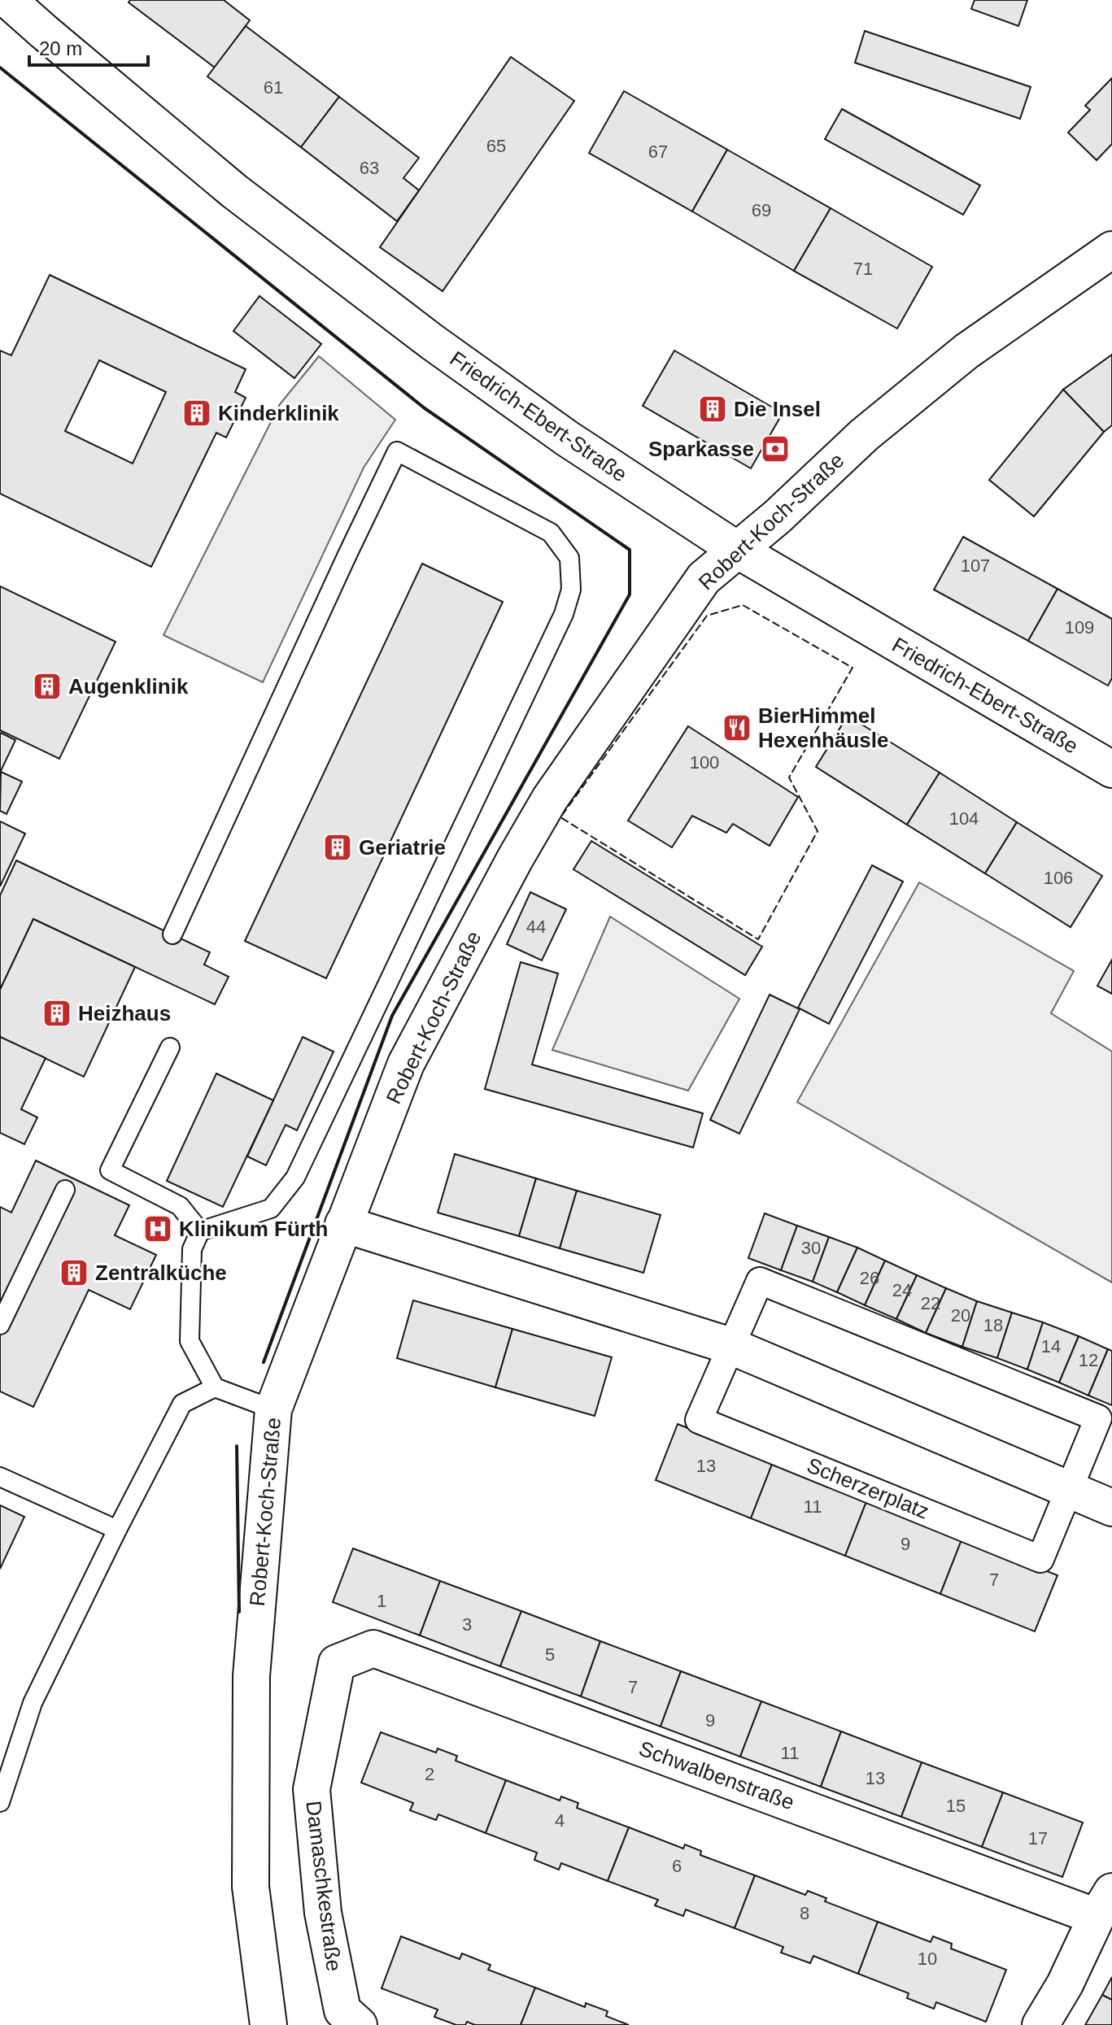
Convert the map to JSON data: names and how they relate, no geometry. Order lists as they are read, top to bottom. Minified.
{"streets":{"street":["Friedrich-Ebert-Straße","Robert-Koch-Straße","Scherzerplatz","Schwalbenstraße","Damaschkestraße"]},"crossings":[["Friedrich-Ebert-Straße","Robert-Koch-Straße"],["Schwalbenstraße","Damaschkestraße"]],"places":{"building":["Die Insel","Kinderklinik","Augenklinik","Geriatrie","Heizhaus","Zentralküche"],"bank":["Sparkasse"],"restaurant":["BierHimmel Hexenhäusle"],"hospital":["Klinikum Fürth"]},"house_numbers":["61","65","67","63","69","71","107","109","100","104","106","44","30","26","24","22","20","18","14","12","13","11","9","7","1","3","5","7","9","11","2","13","15","4","17","6","8","10"],"scale_bar":"20 m"}
